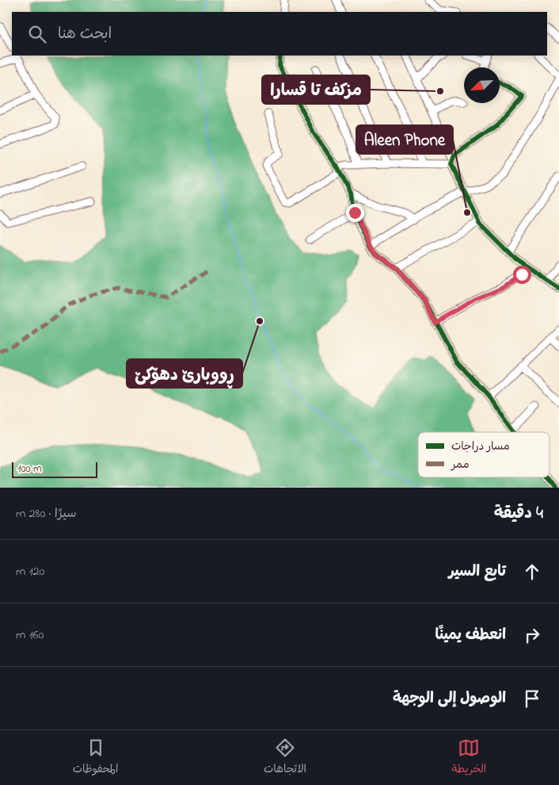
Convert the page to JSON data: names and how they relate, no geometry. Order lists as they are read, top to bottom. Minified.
{"places":["مزكف تا قسارا","Aleen Phone","ڕووبارێ دهۆكێ"],"legend":["مسار دراجات","ممر"],"scale_bar":"100 m","north":"bottom left","page":{"search":"ابحث هنا","scale":"100 m","heading":["4 دقيقة","سيرًا · 280 m"],"list":[["تابع السير","120 m"],["انعطف يمينًا","160 m"],"الوصول إلى الوجهة"],"nav":["الخريطة","الاتجاهات","المحفوظات"]}}
